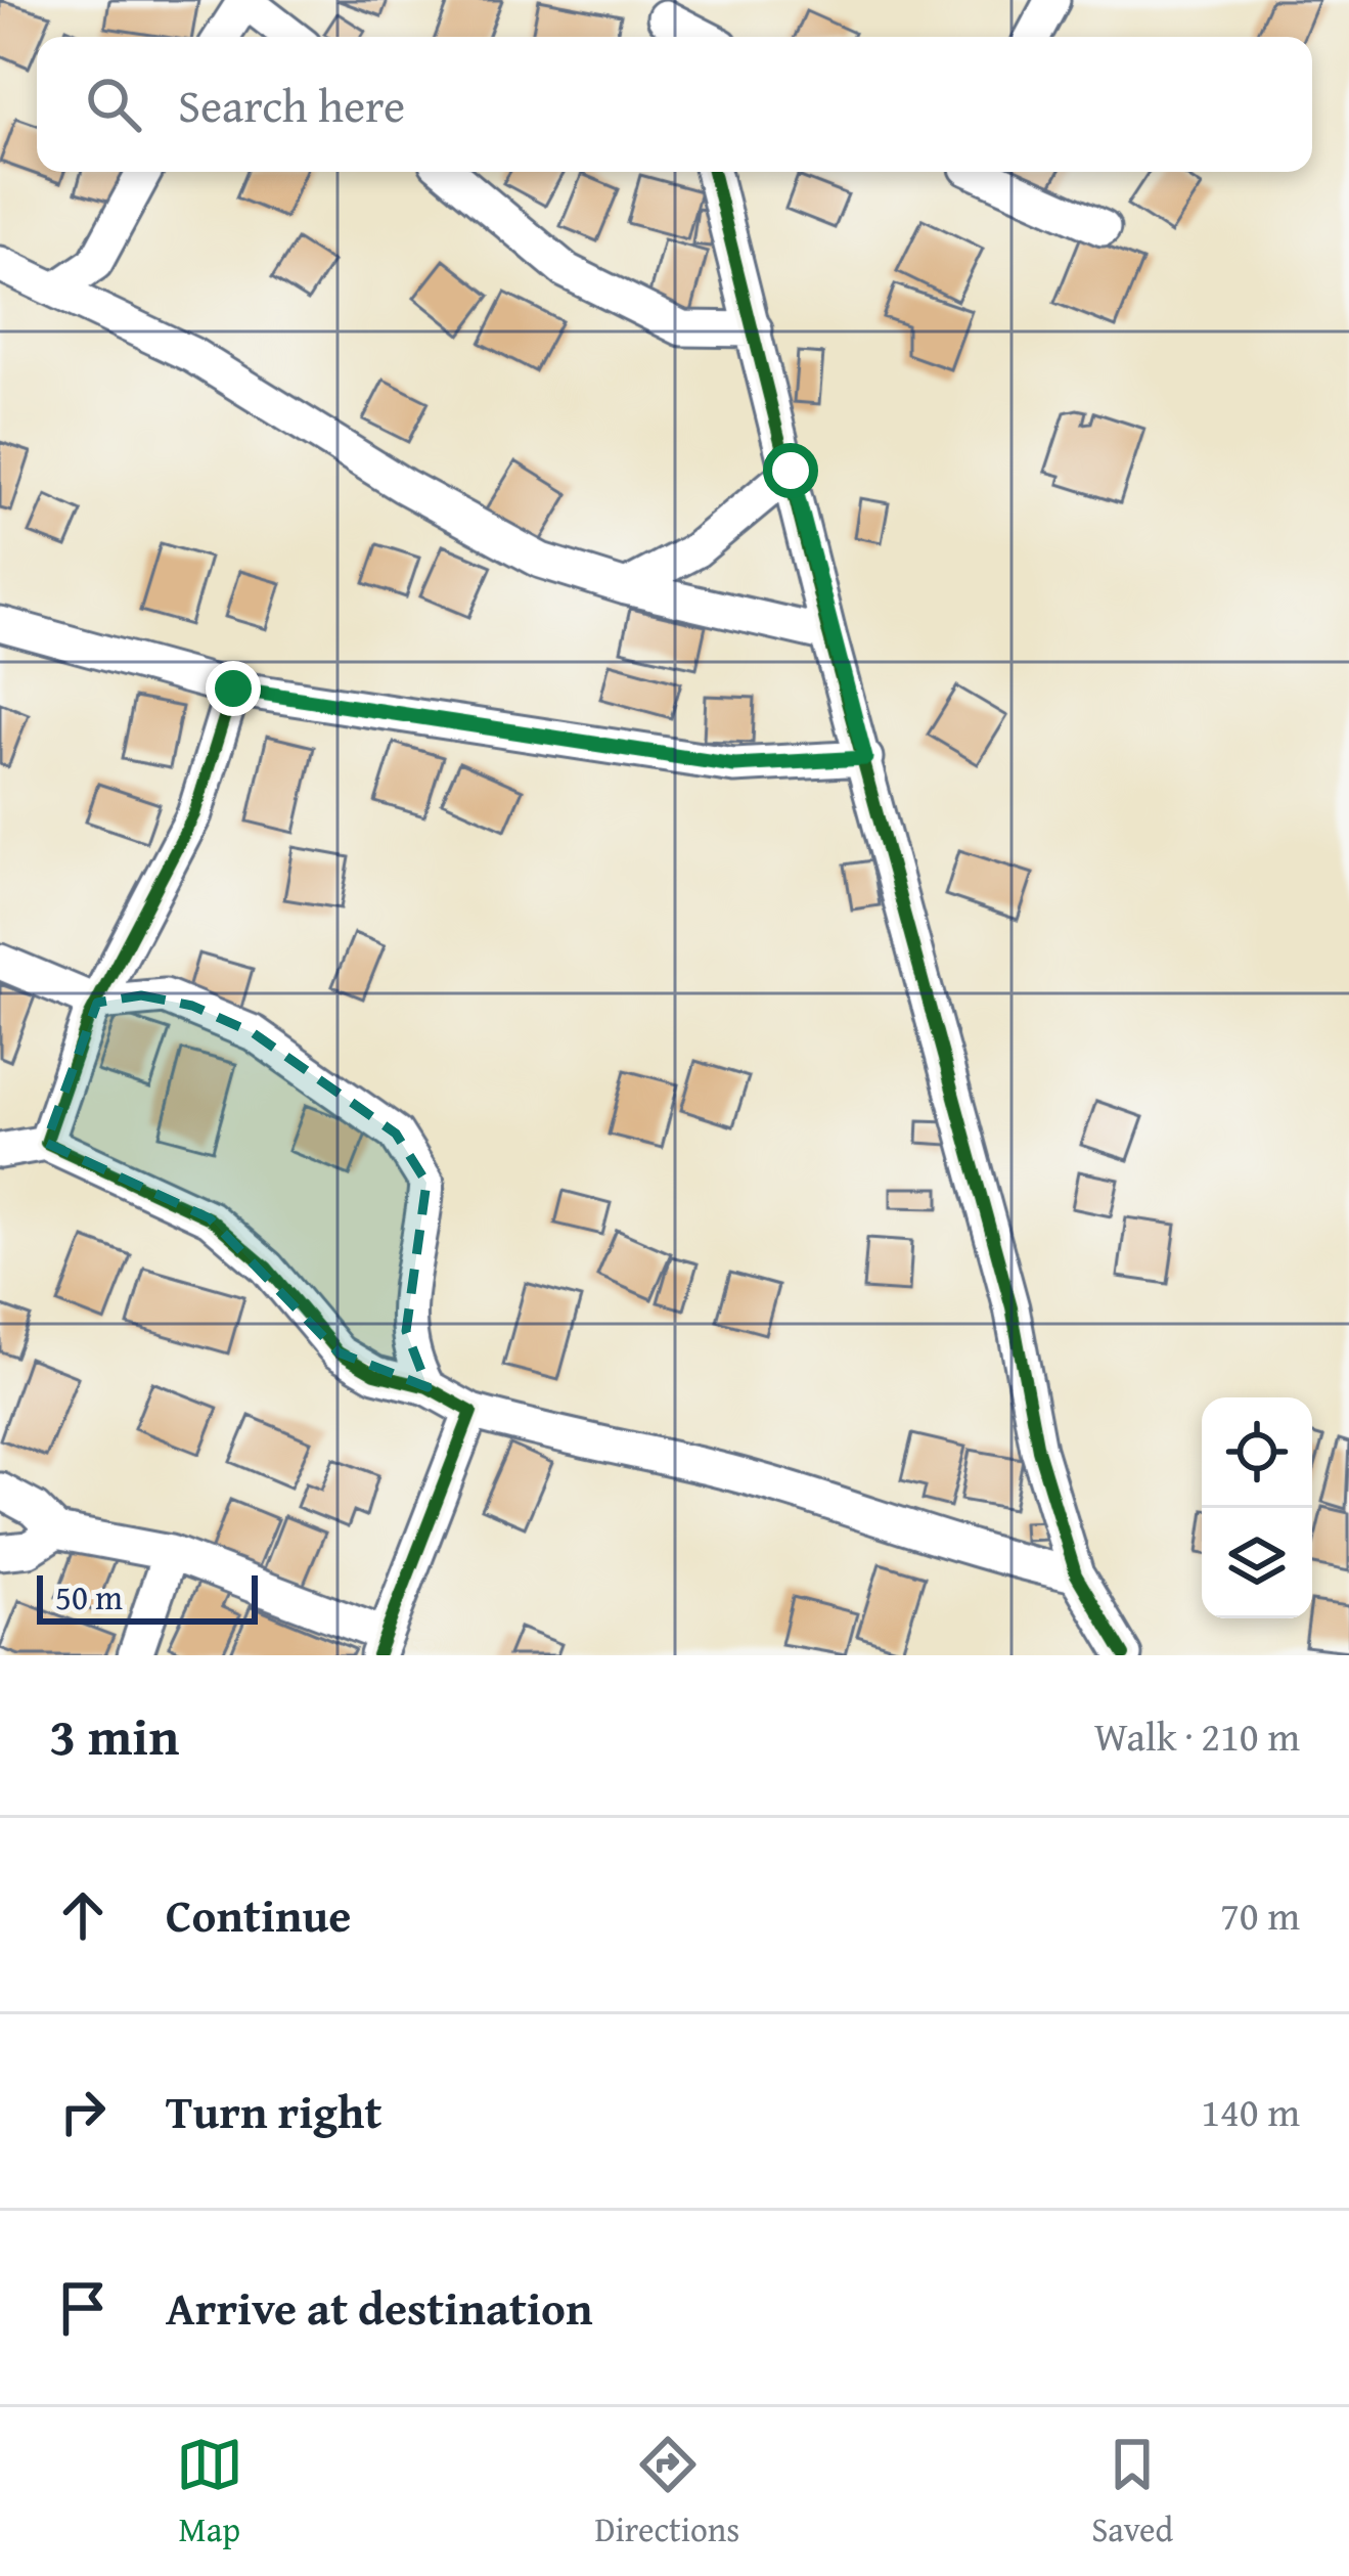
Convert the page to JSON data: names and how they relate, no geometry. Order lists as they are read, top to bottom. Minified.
{"scale_bar":"50 m","page":{"search":"Search here","scale":"50 m","heading":["3 min","Walk · 210 m"],"list":[["Continue","70 m"],["Turn right","140 m"],"Arrive at destination"],"nav":["Map","Directions","Saved"]}}
